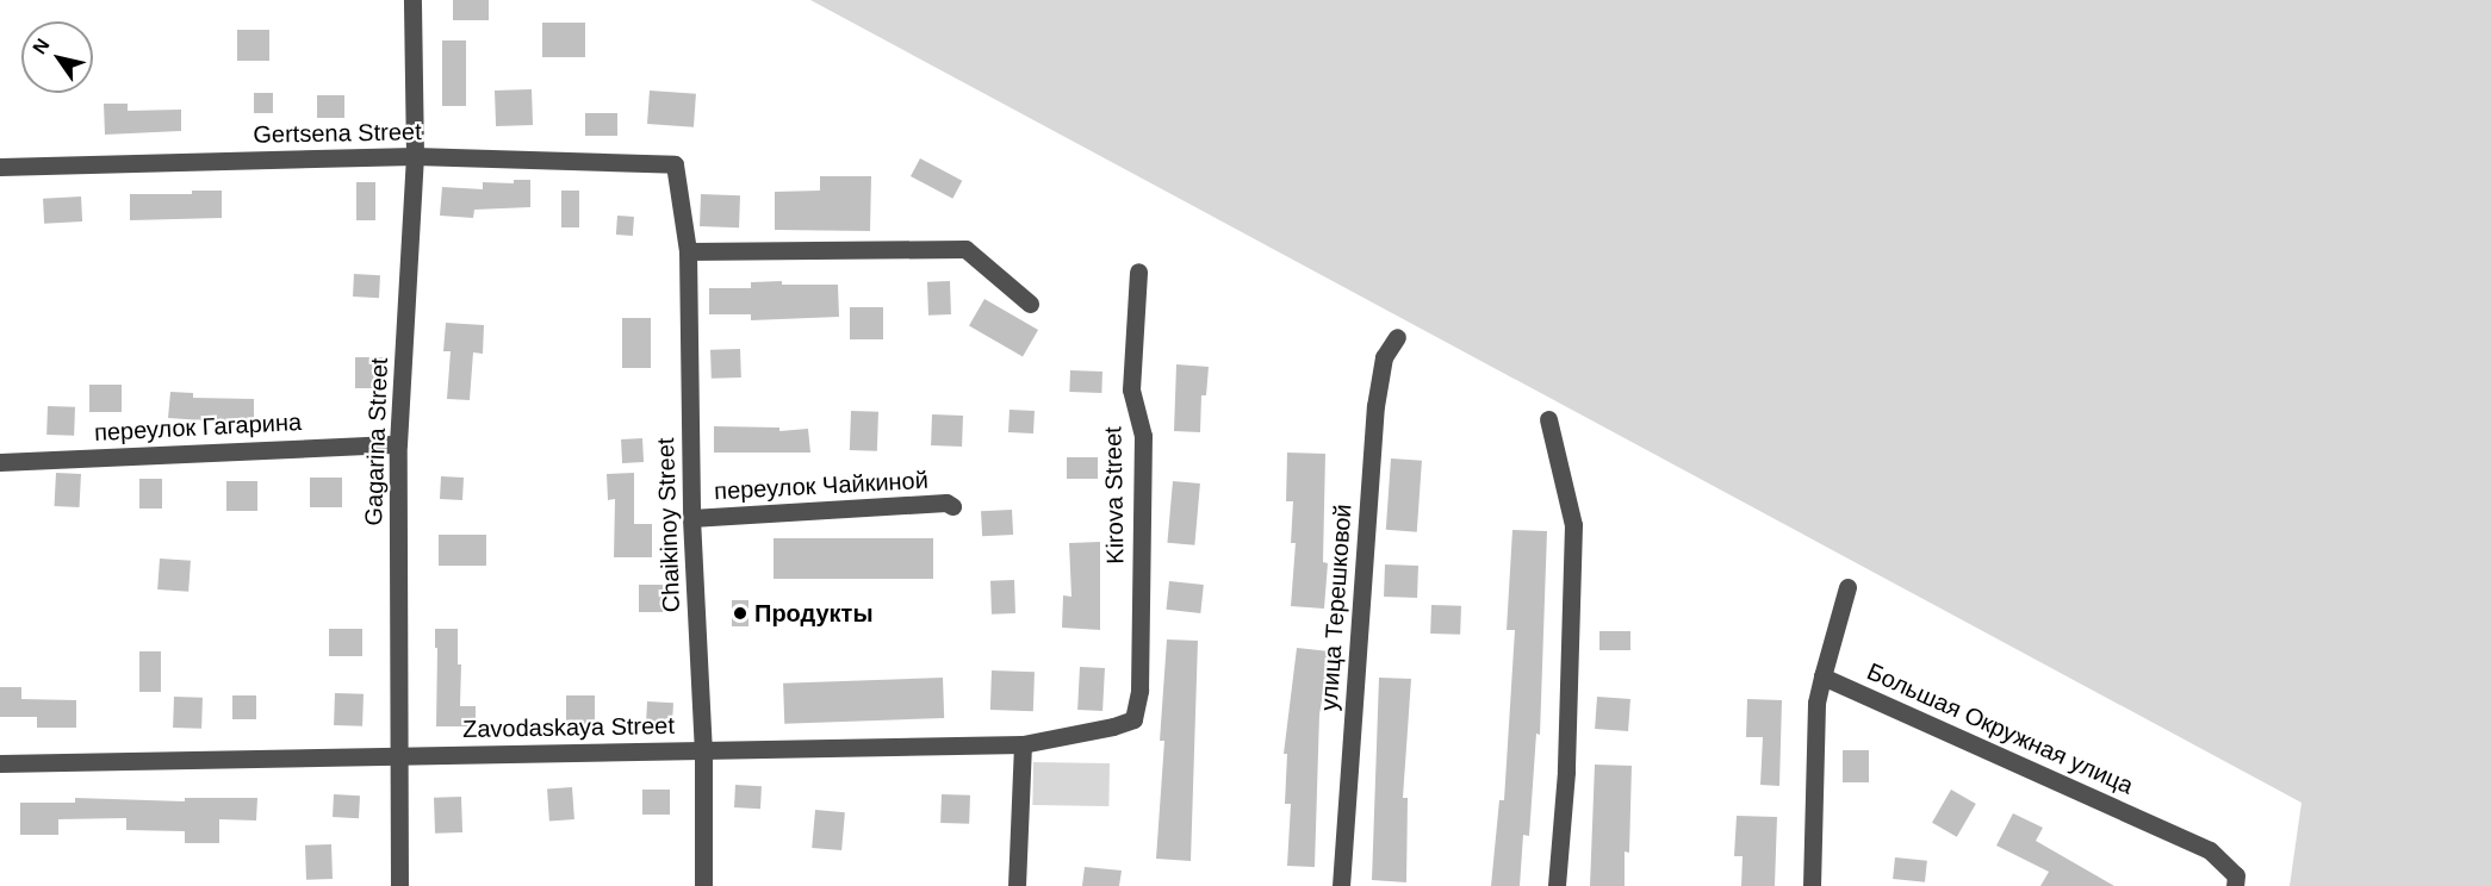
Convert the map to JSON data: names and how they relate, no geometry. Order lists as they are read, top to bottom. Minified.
{"streets":{"street":["Gertsena Street","переулок Гагарина","Gagarina Street","переулок Чайкиной","Kirova Street","Chaikinoy Street","улица Терешковой","Zavodaskaya Street","Большая Окружная улица"]},"crossings":[["Gertsena Street","Gagarina Street"],["Gertsena Street","Chaikinoy Street"],["переулок Гагарина","Gagarina Street"],["Gagarina Street","Zavodaskaya Street"],["переулок Чайкиной","Chaikinoy Street"],["Kirova Street","Zavodaskaya Street"],["Chaikinoy Street","Zavodaskaya Street"]],"places":["Продукты"],"north":"top left"}
